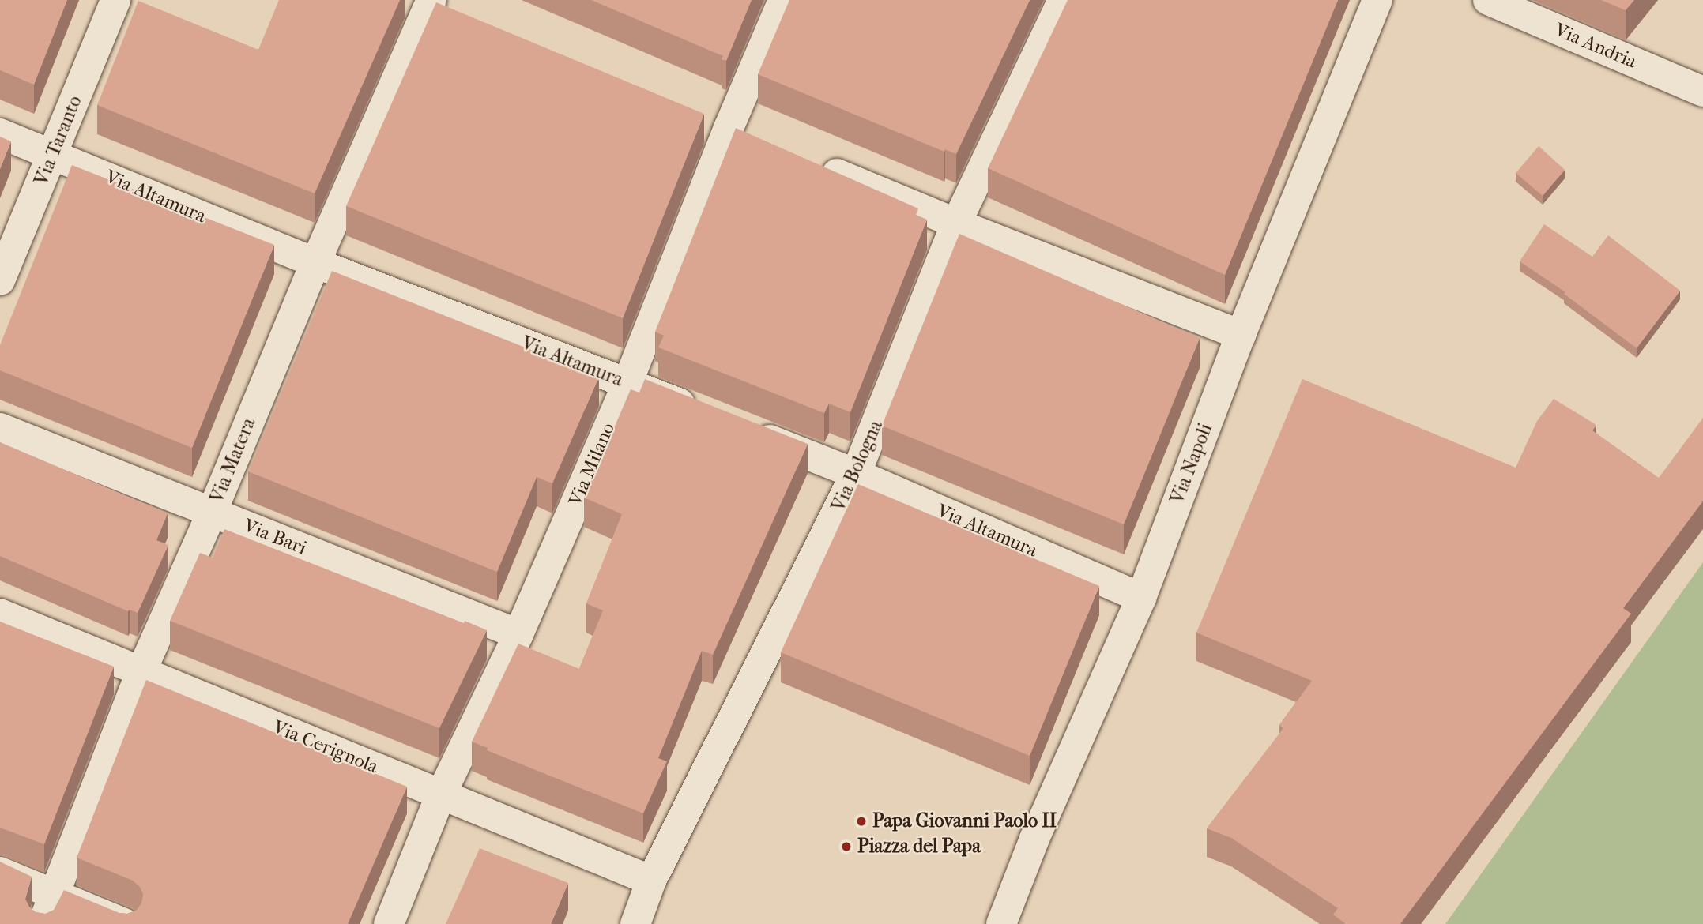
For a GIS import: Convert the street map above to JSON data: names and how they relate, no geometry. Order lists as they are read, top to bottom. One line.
{"streets":{"street":["Via Andria","Via Taranto","Via Altamura","Via Matera","Via Napoli","Via Milano","Via Bologna","Via Bari","Via Cerignola"]},"crossings":[["Via Taranto","Via Altamura"],["Via Altamura","Via Matera"],["Via Altamura","Via Napoli"],["Via Altamura","Via Milano"],["Via Altamura","Via Bologna"],["Via Matera","Via Bari"],["Via Matera","Via Cerignola"],["Via Milano","Via Bari"],["Via Milano","Via Cerignola"],["Via Bologna","Via Cerignola"]],"places":["Papa Giovanni Paolo II","Piazza del Papa"]}
